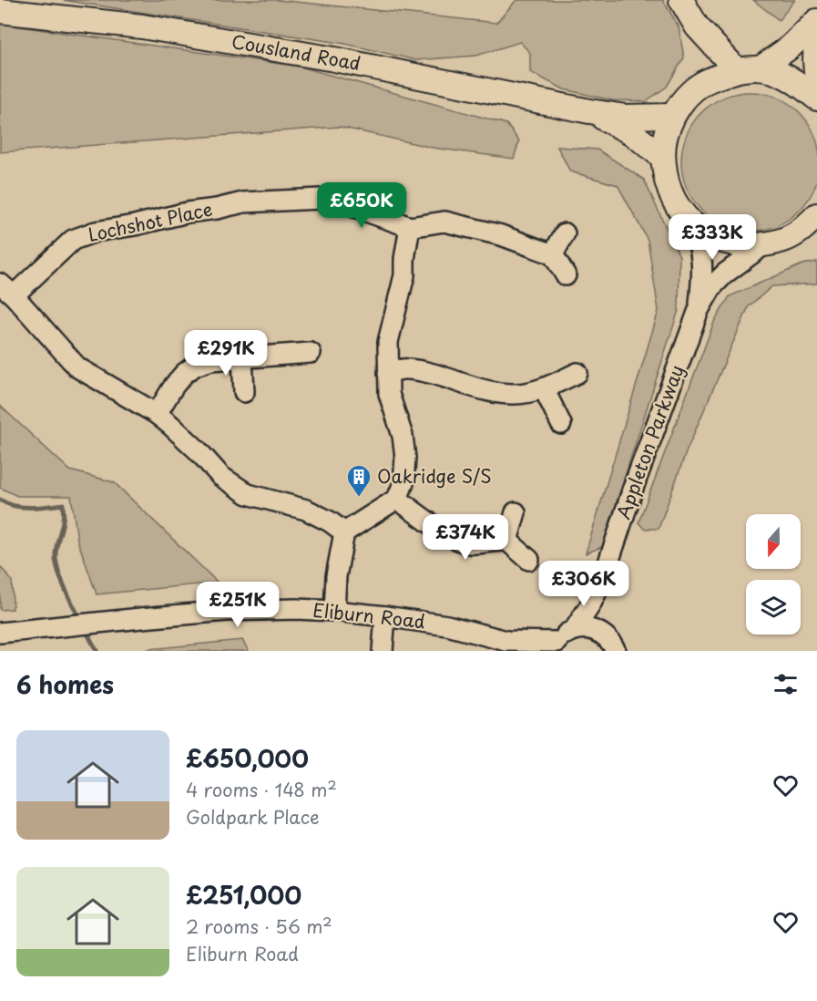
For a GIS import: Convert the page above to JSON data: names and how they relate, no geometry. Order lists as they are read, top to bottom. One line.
{"streets":{"main road":["Cousland Road"],"street":["Lochshot Place","Appleton Parkway","Eliburn Road"]},"crossings":[["Appleton Parkway","Eliburn Road"]],"places":{"building":["Oakridge S/S"]},"north":"bottom","page":{"price":["£650K","£333K","£291K","£374K","£306K","£251K"],"heading":"6 homes","list":[{"name":"£650,000","note":"4 rooms · 148 m² · Goldpark Place"},{"name":"£251,000","note":"2 rooms · 56 m² · Eliburn Road"}]}}
